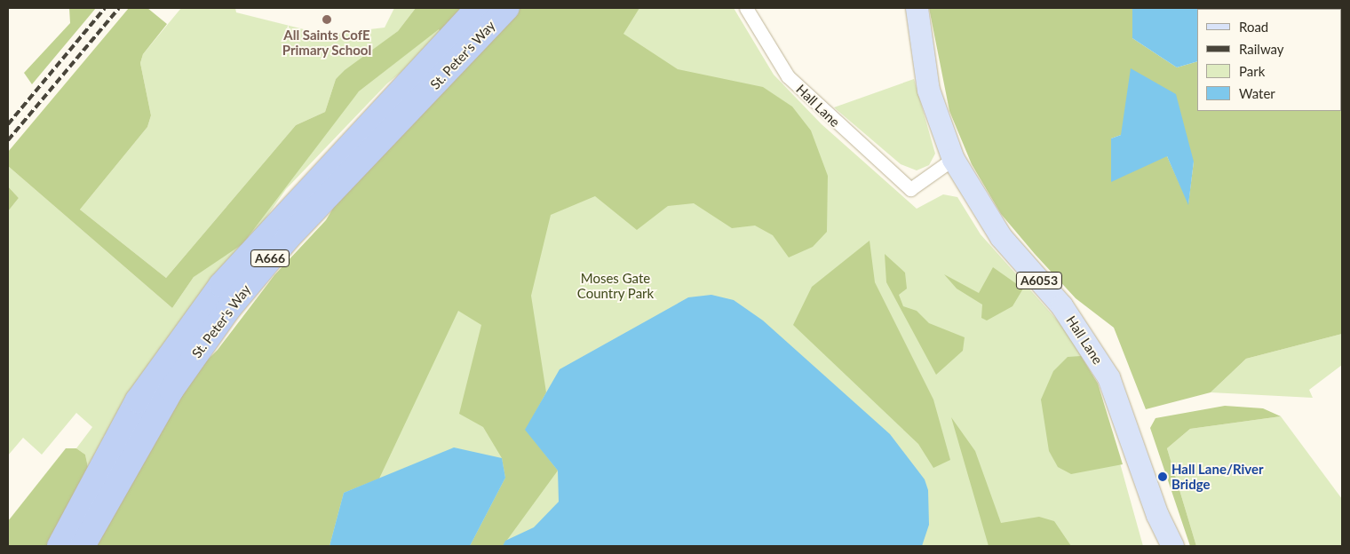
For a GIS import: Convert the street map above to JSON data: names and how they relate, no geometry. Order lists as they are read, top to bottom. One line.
{"streets":{"highway":["St. Peter's Way","A666"],"main road":["Hall Lane","A6053"]},"parks":["Moses Gate Country Park"],"places":["All Saints CofE Primary School","Hall Lane/River Bridge"],"legend":["Road","Railway","Park","Water"]}
